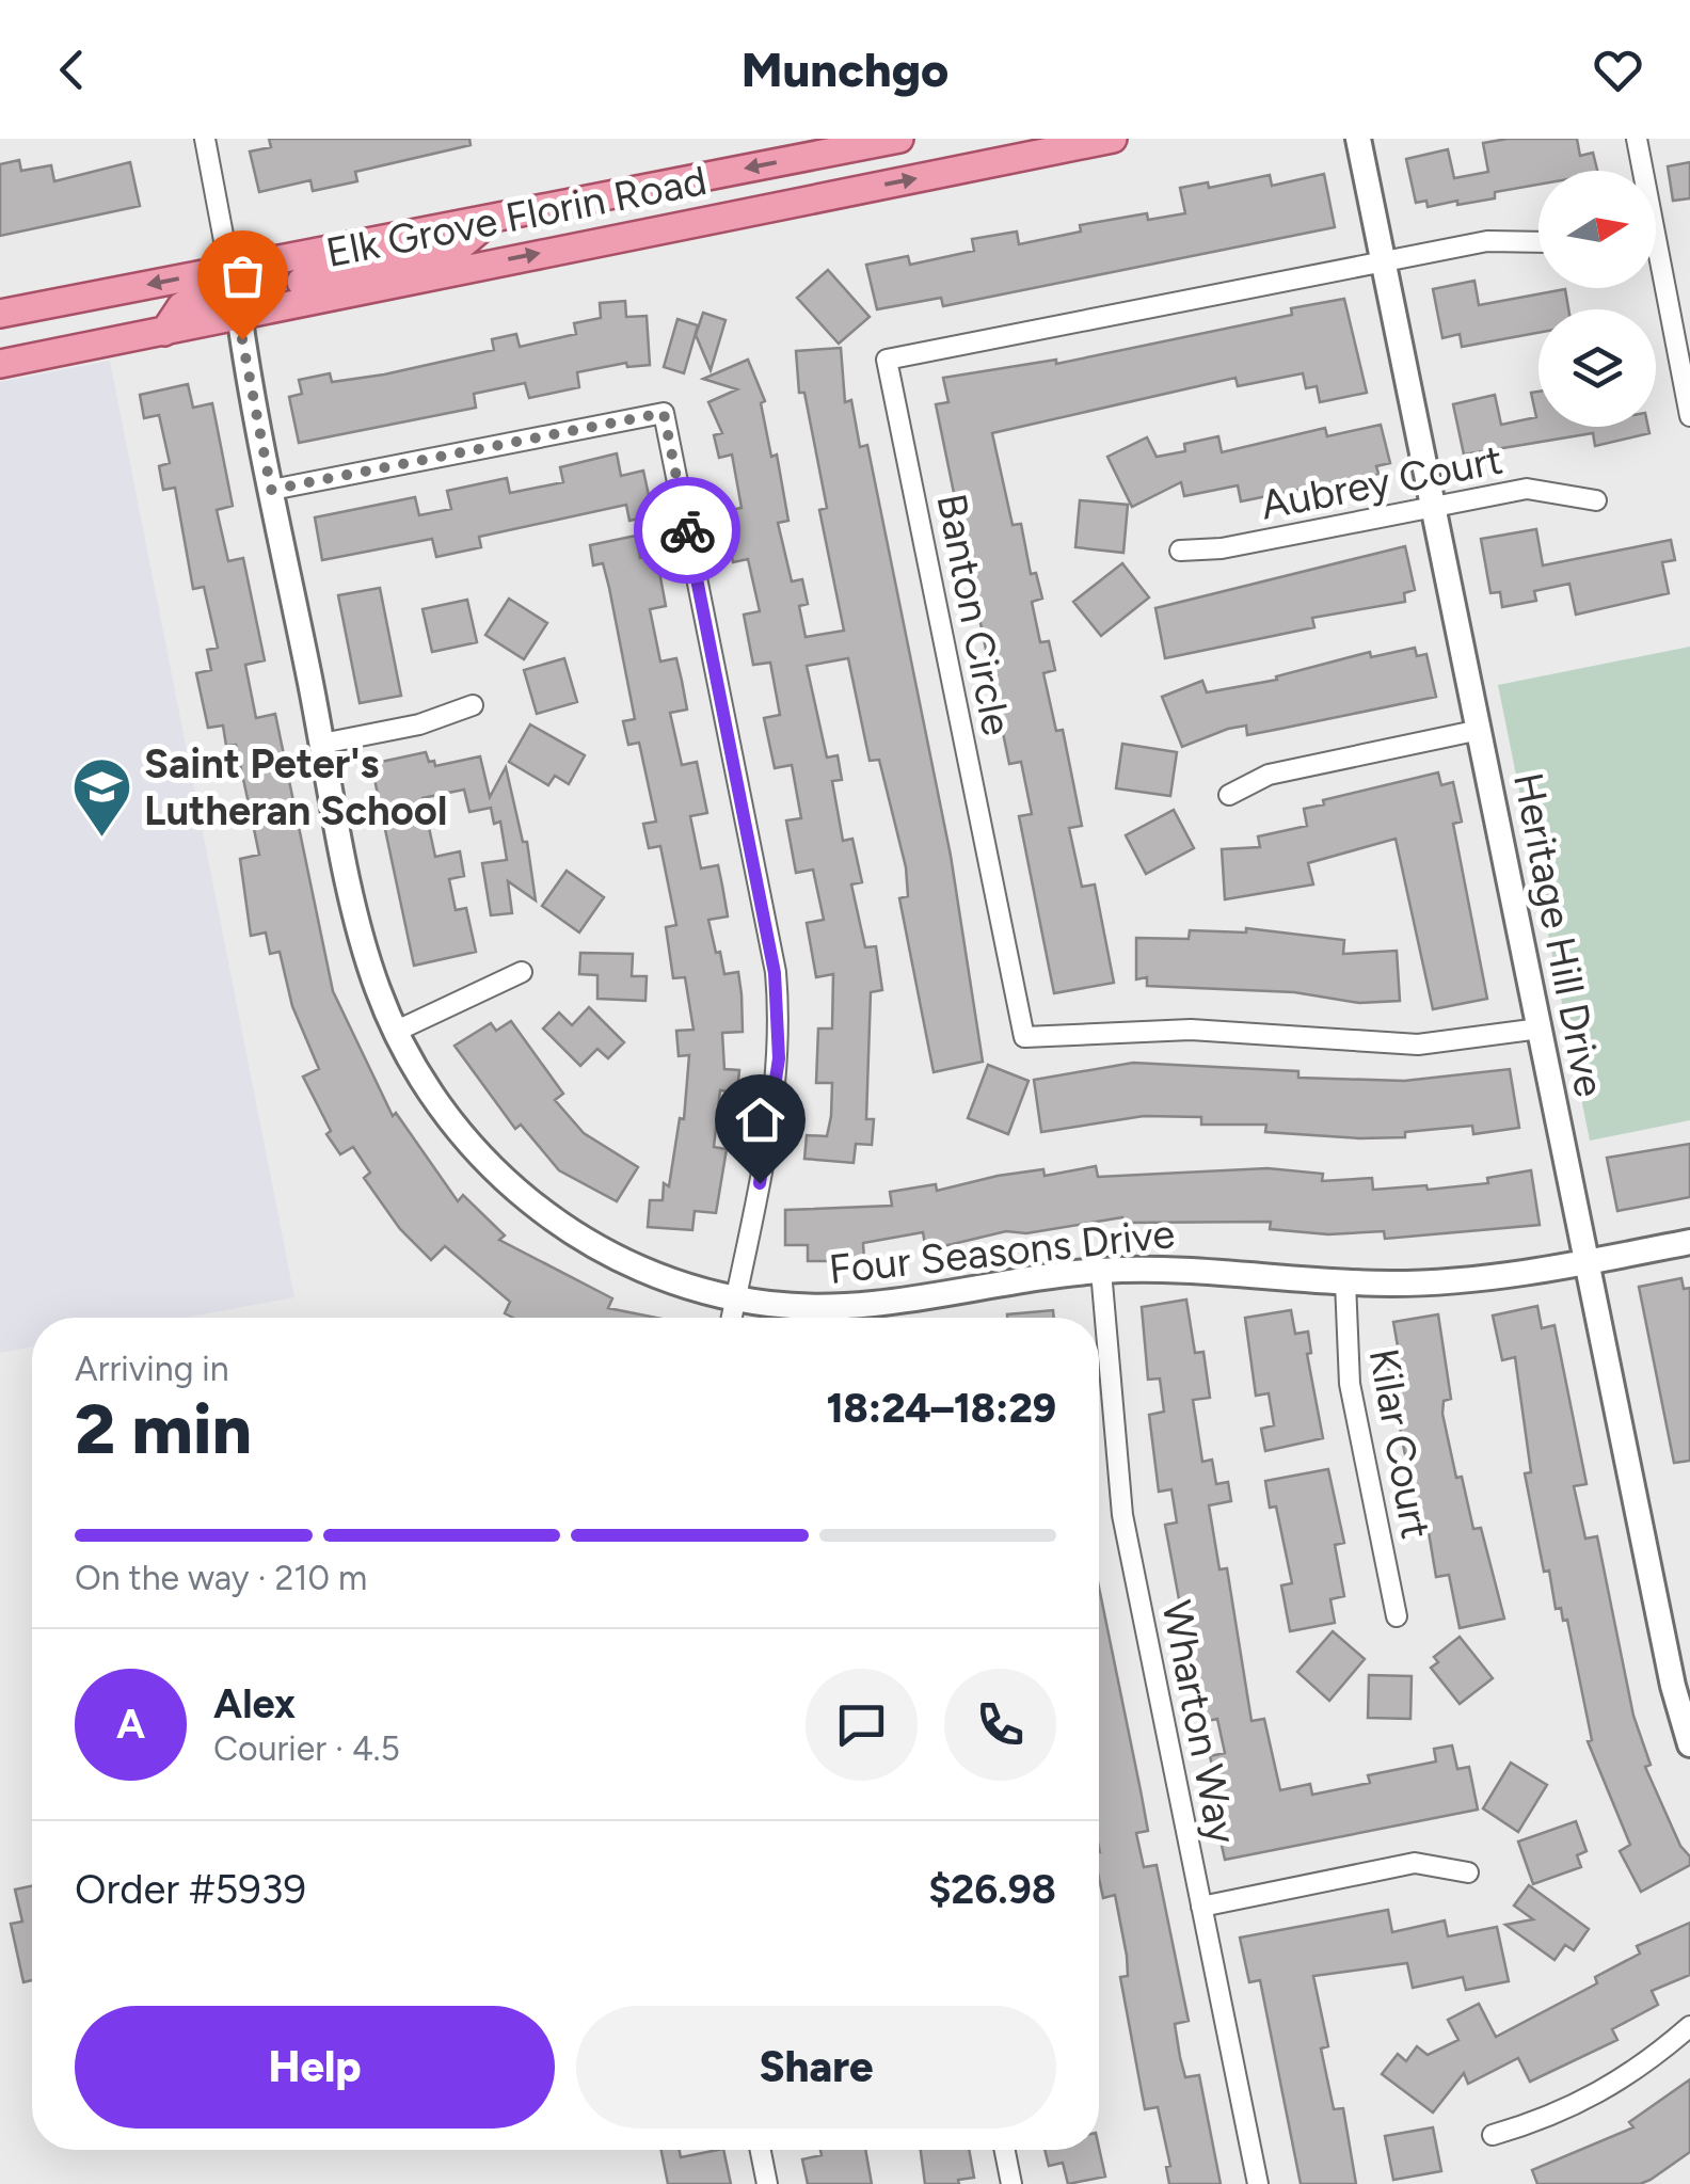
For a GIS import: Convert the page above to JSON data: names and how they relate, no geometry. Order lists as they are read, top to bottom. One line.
{"streets":{"main road":["Elk Grove Florin Road"],"street":["Aubrey Court","Banton Circle","Heritage Hill Drive","Four Seasons Drive","Kilar Court","Wharton Way"]},"crossings":[["Elk Grove Florin Road","Four Seasons Drive"],["Aubrey Court","Heritage Hill Drive"],["Banton Circle","Heritage Hill Drive"],["Heritage Hill Drive","Four Seasons Drive"],["Four Seasons Drive","Kilar Court"],["Four Seasons Drive","Wharton Way"]],"places":{"school or university":["Saint Peter's Lutheran School"]},"north":"right","page":{"header":"Munchgo","heading":["2 min","Arriving in","18:24–18:29"],"panel":["Alex","Courier · 4.5","Order #5939","$26.98"],"bar":"On the way · 210 m","round":"A","buttons":["Help","Share"]}}
